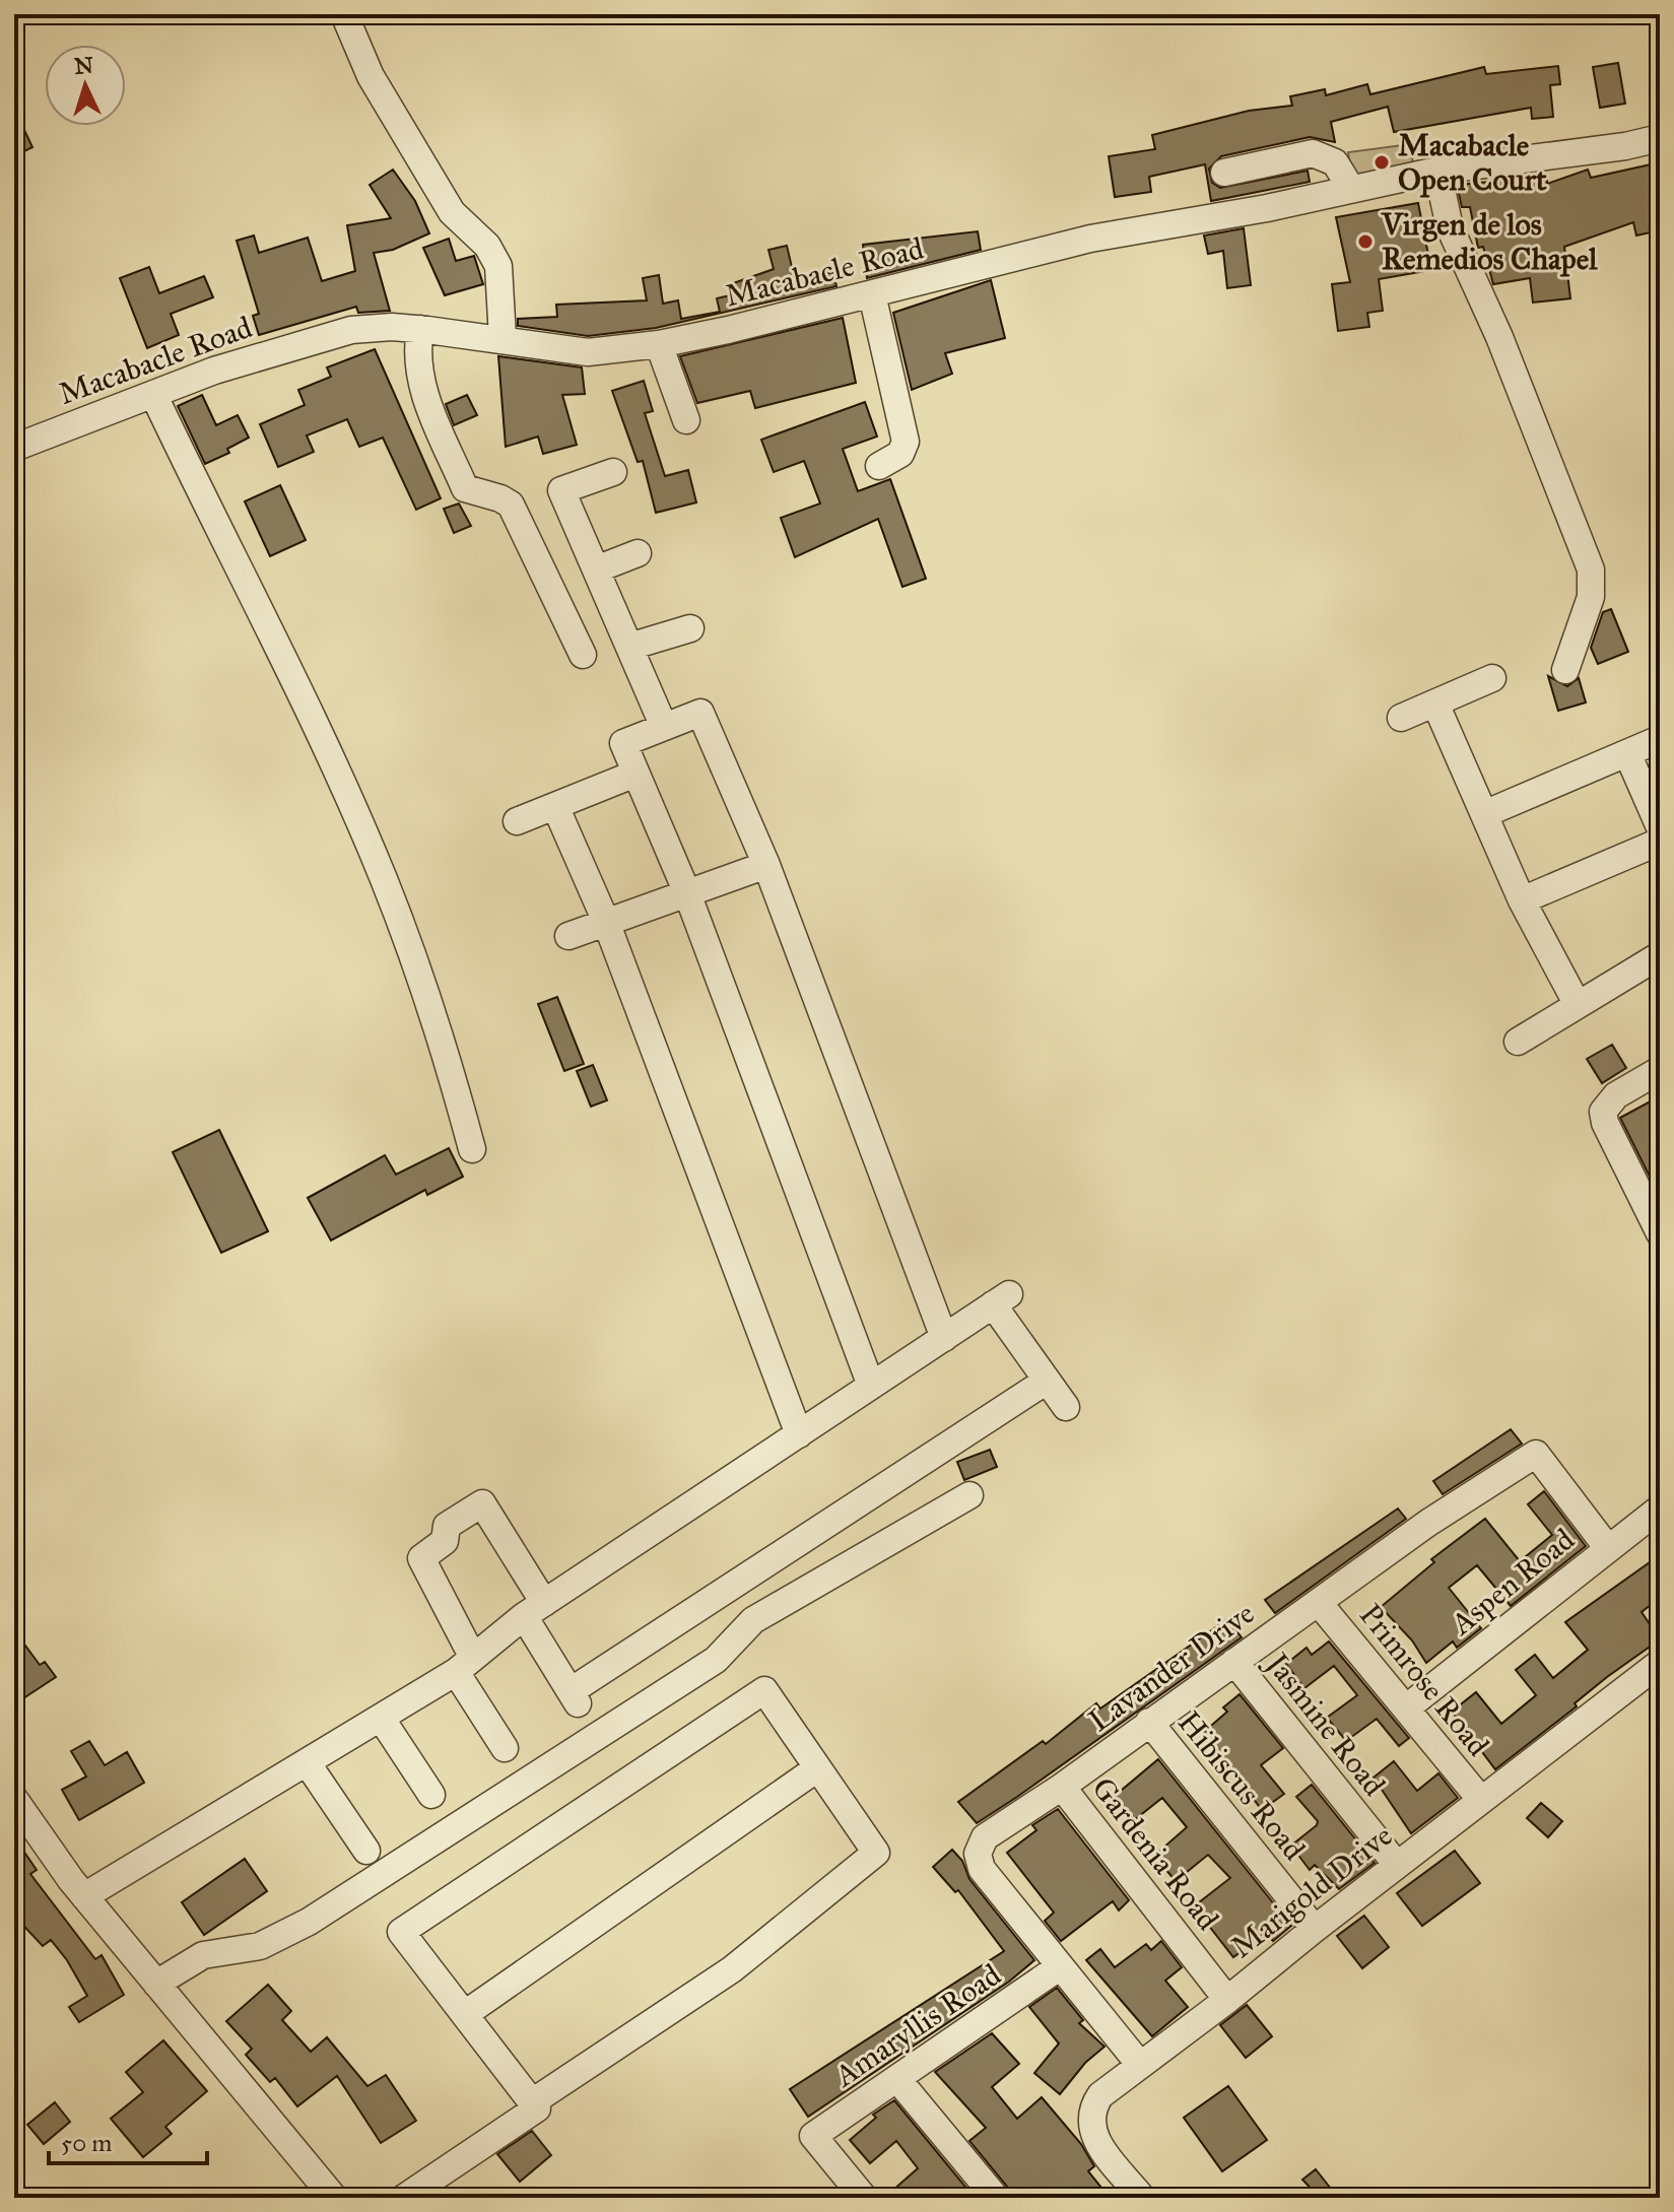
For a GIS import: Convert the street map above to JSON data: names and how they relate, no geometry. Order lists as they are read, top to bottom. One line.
{"streets":{"street":["Macabacle Road","Aspen Road","Lavander Drive","Primrose Road","Jasmine Road","Hibiscus Road","Gardenia Road","Marigold Drive","Amaryllis Road"]},"crossings":[["Aspen Road","Lavander Drive"],["Aspen Road","Primrose Road"],["Lavander Drive","Primrose Road"],["Lavander Drive","Jasmine Road"],["Lavander Drive","Hibiscus Road"],["Lavander Drive","Gardenia Road"],["Lavander Drive","Marigold Drive"],["Lavander Drive","Amaryllis Road"],["Primrose Road","Marigold Drive"],["Jasmine Road","Marigold Drive"],["Hibiscus Road","Marigold Drive"],["Gardenia Road","Marigold Drive"]],"places":["Macabacle Open Court","Virgen de los Remedios Chapel"],"scale_bar":"50 m","north":"top"}
